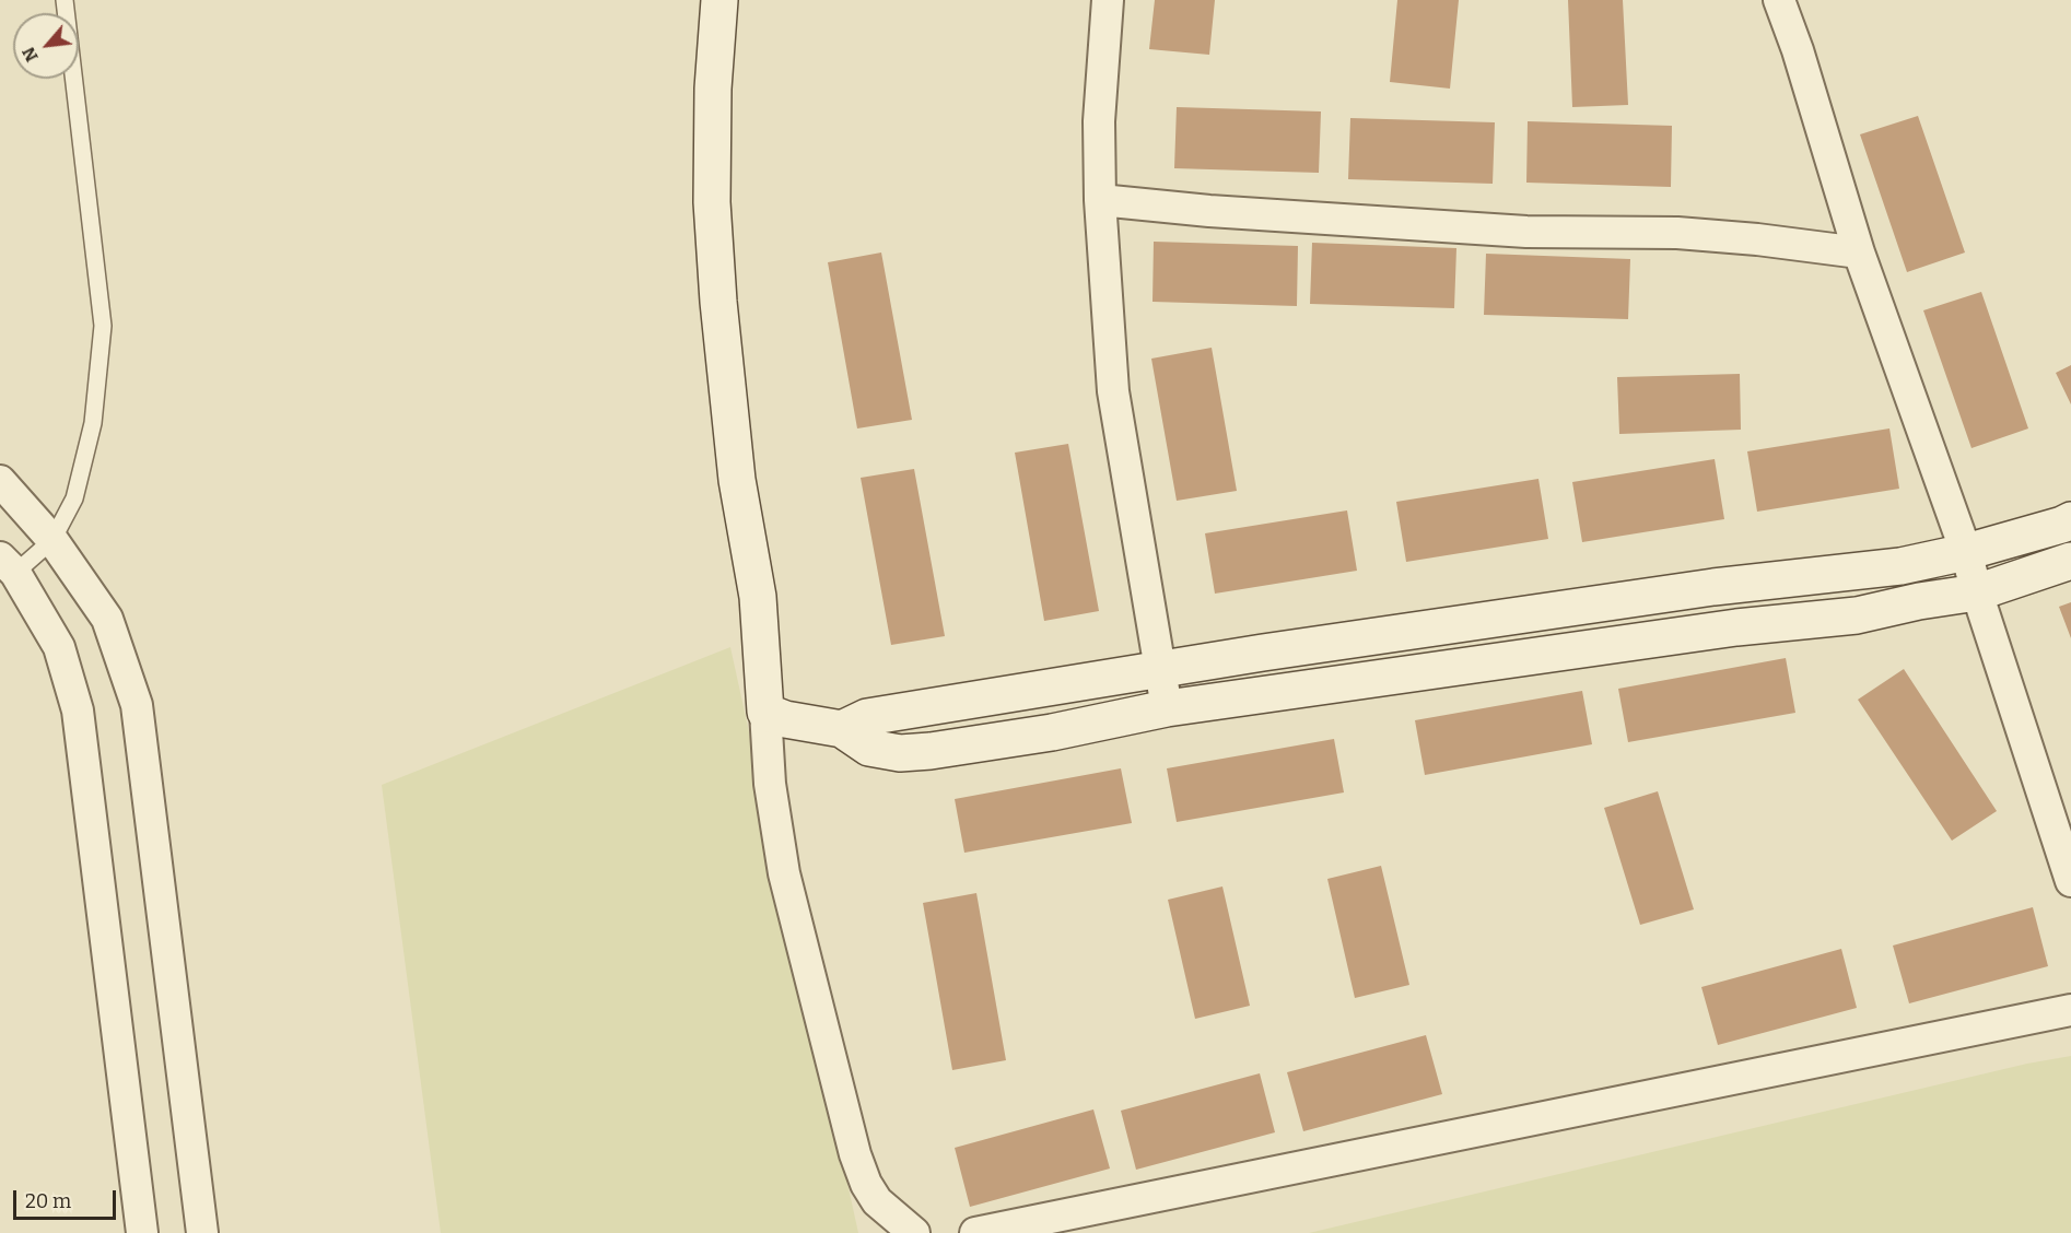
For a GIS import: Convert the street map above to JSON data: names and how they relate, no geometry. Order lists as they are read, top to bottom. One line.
{"scale_bar":"20 m","north":"bottom left"}
